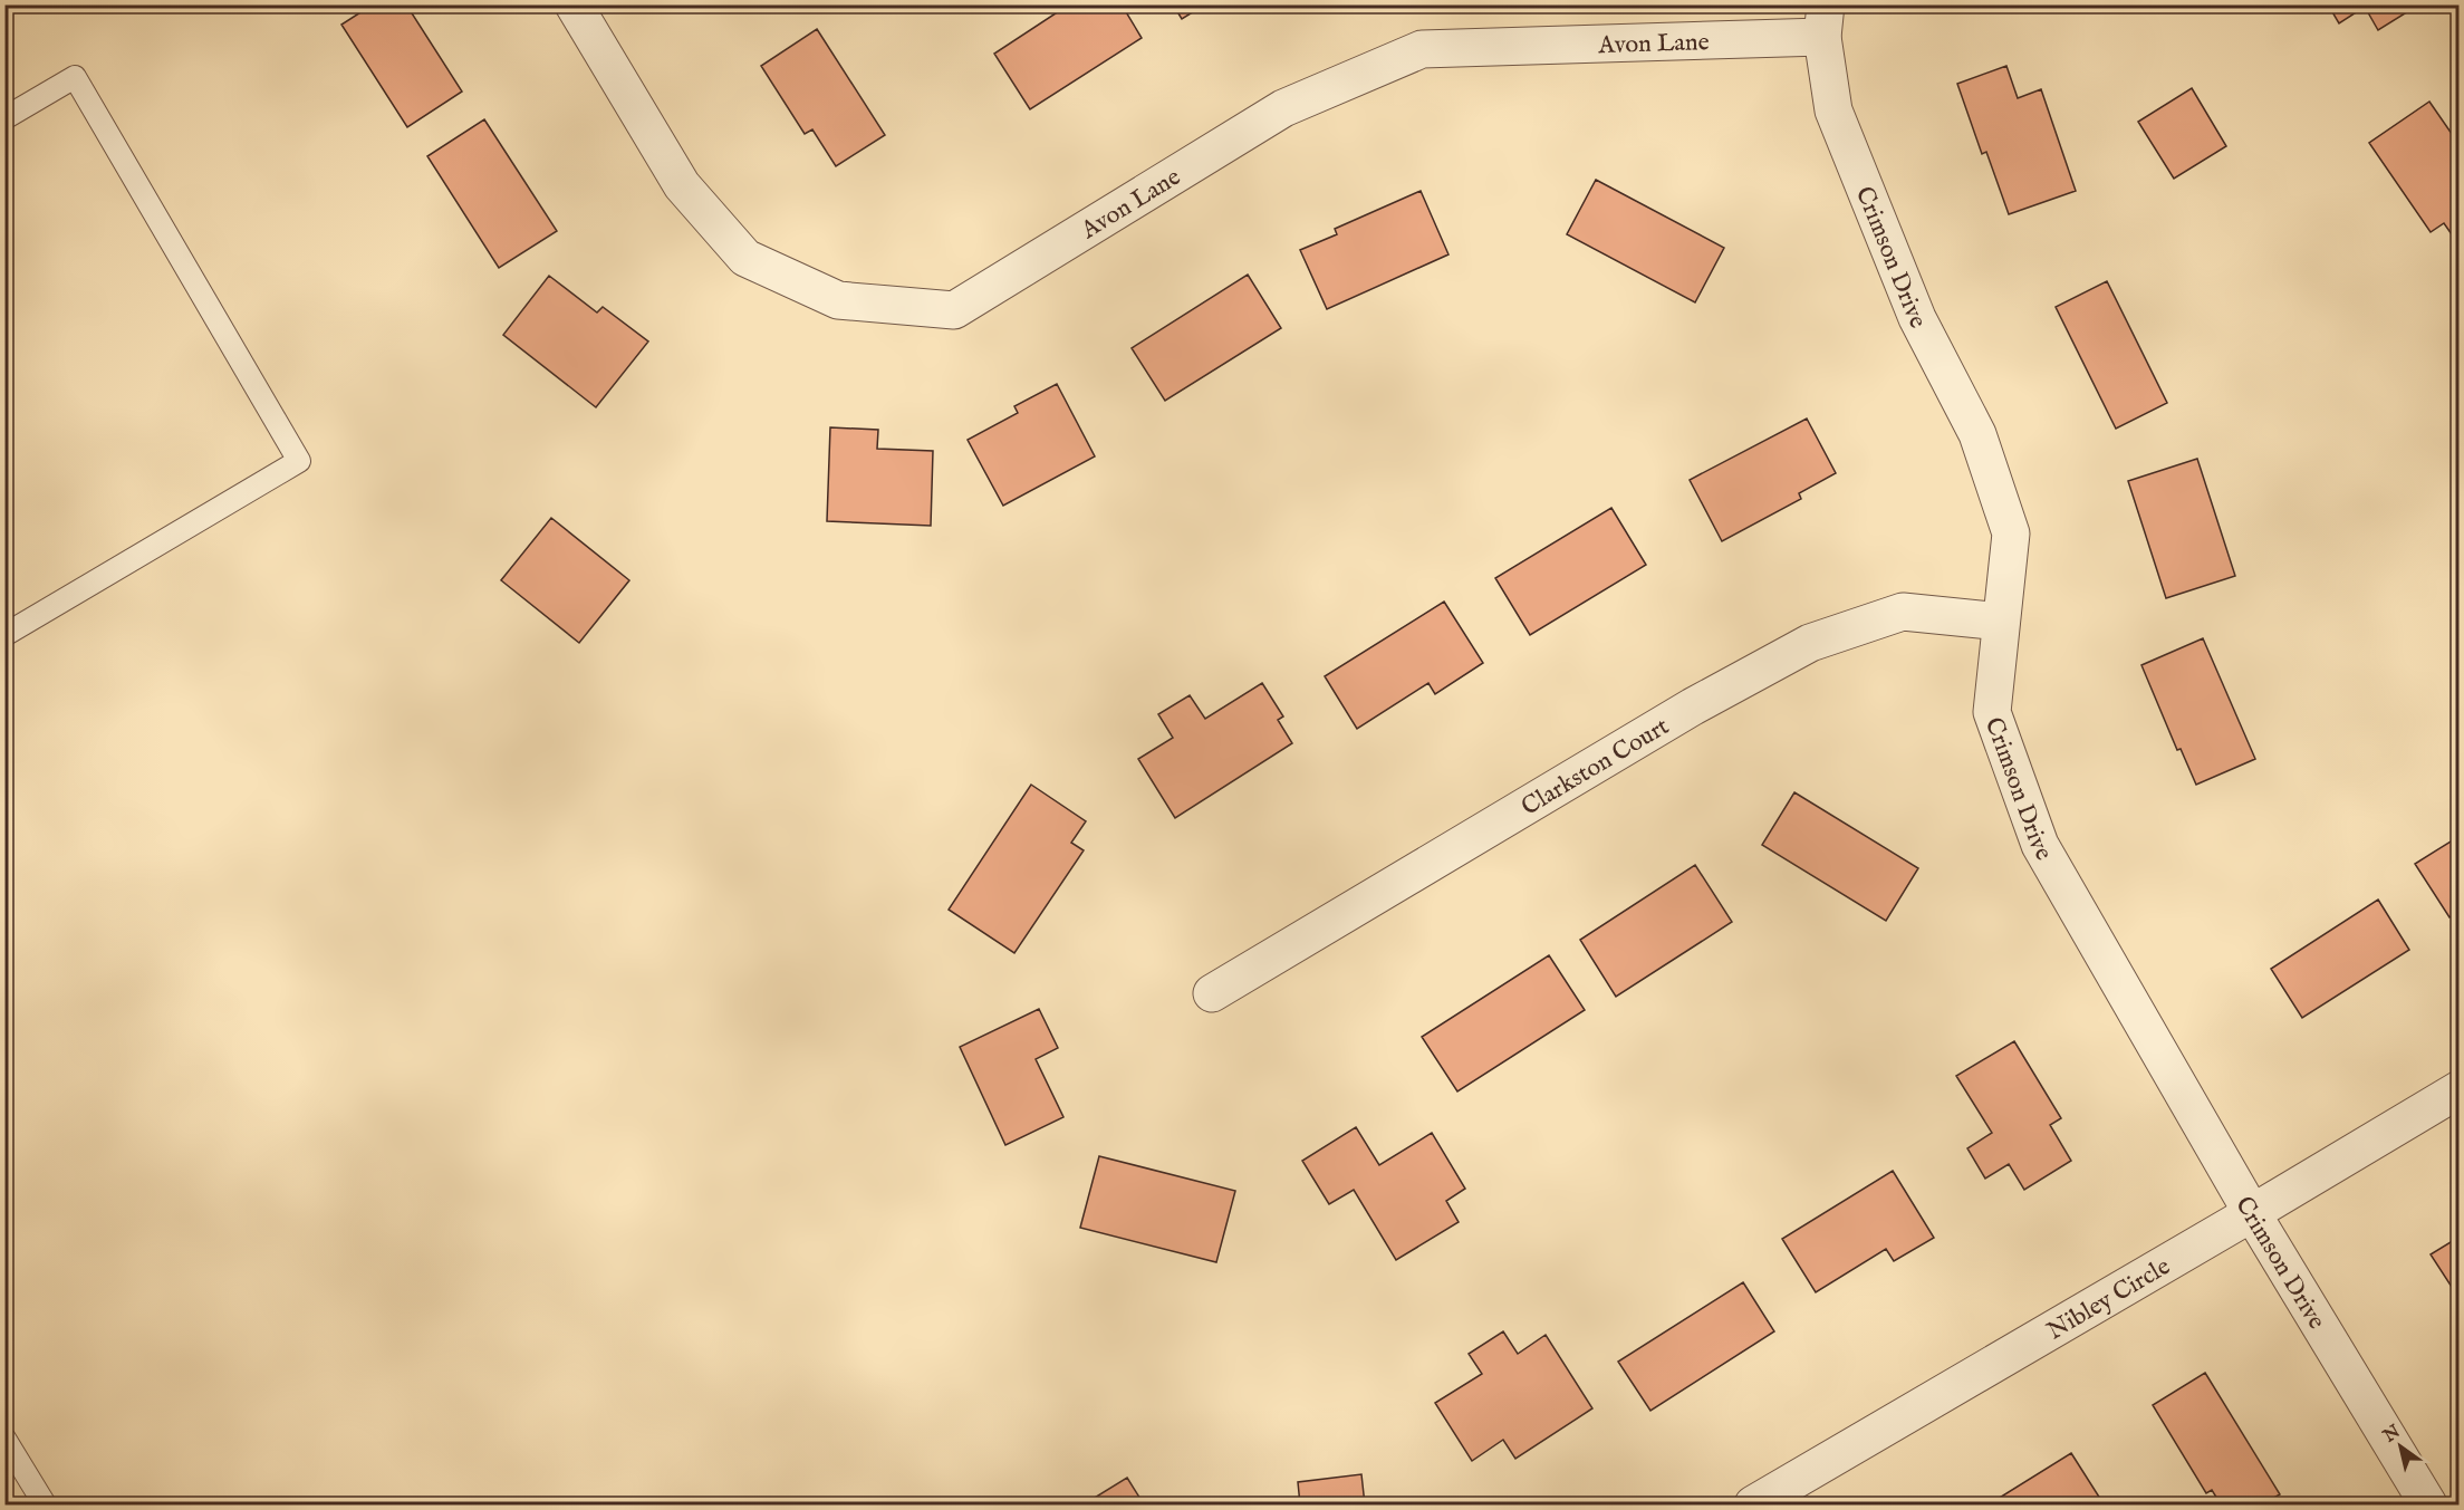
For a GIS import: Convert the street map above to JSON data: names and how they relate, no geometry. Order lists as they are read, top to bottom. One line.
{"streets":{"street":["Avon Lane","Crimson Drive","Clarkston Court","Nibley Circle"]},"crossings":[["Avon Lane","Crimson Drive"],["Crimson Drive","Clarkston Court"],["Crimson Drive","Nibley Circle"]],"north":"top left"}
